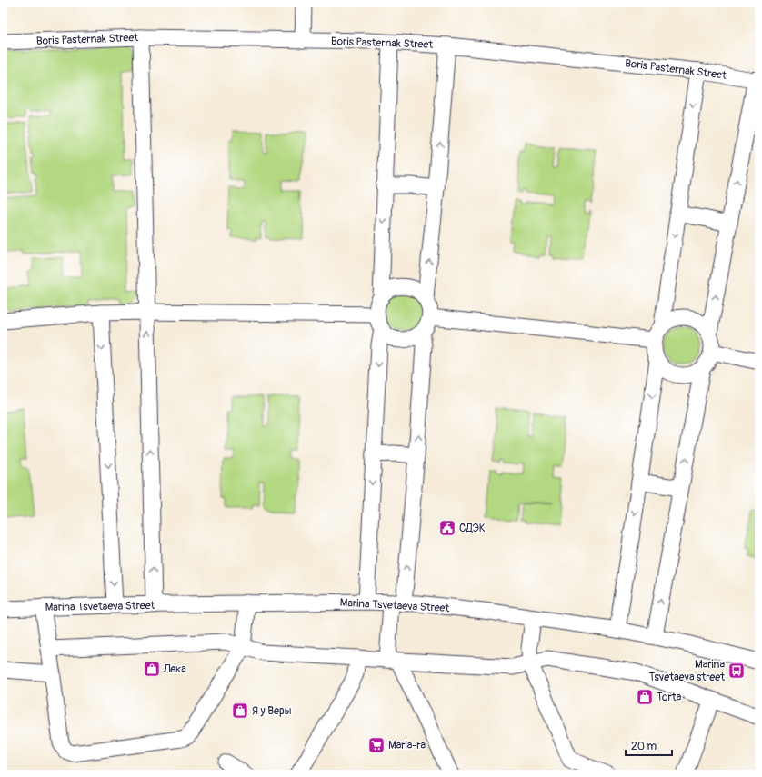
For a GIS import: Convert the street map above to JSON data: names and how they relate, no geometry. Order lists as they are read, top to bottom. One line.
{"streets":{"street":["Boris Pasternak Street","Marina Tsvetaeva Street"]},"places":{"public building":["СДЭК"],"shop":["Лека","Torta","Я у Веры"],"bus stop":["Marina Tsvetaeva street"],"supermarket":["Maria-ra"]},"scale_bar":"20 m"}
